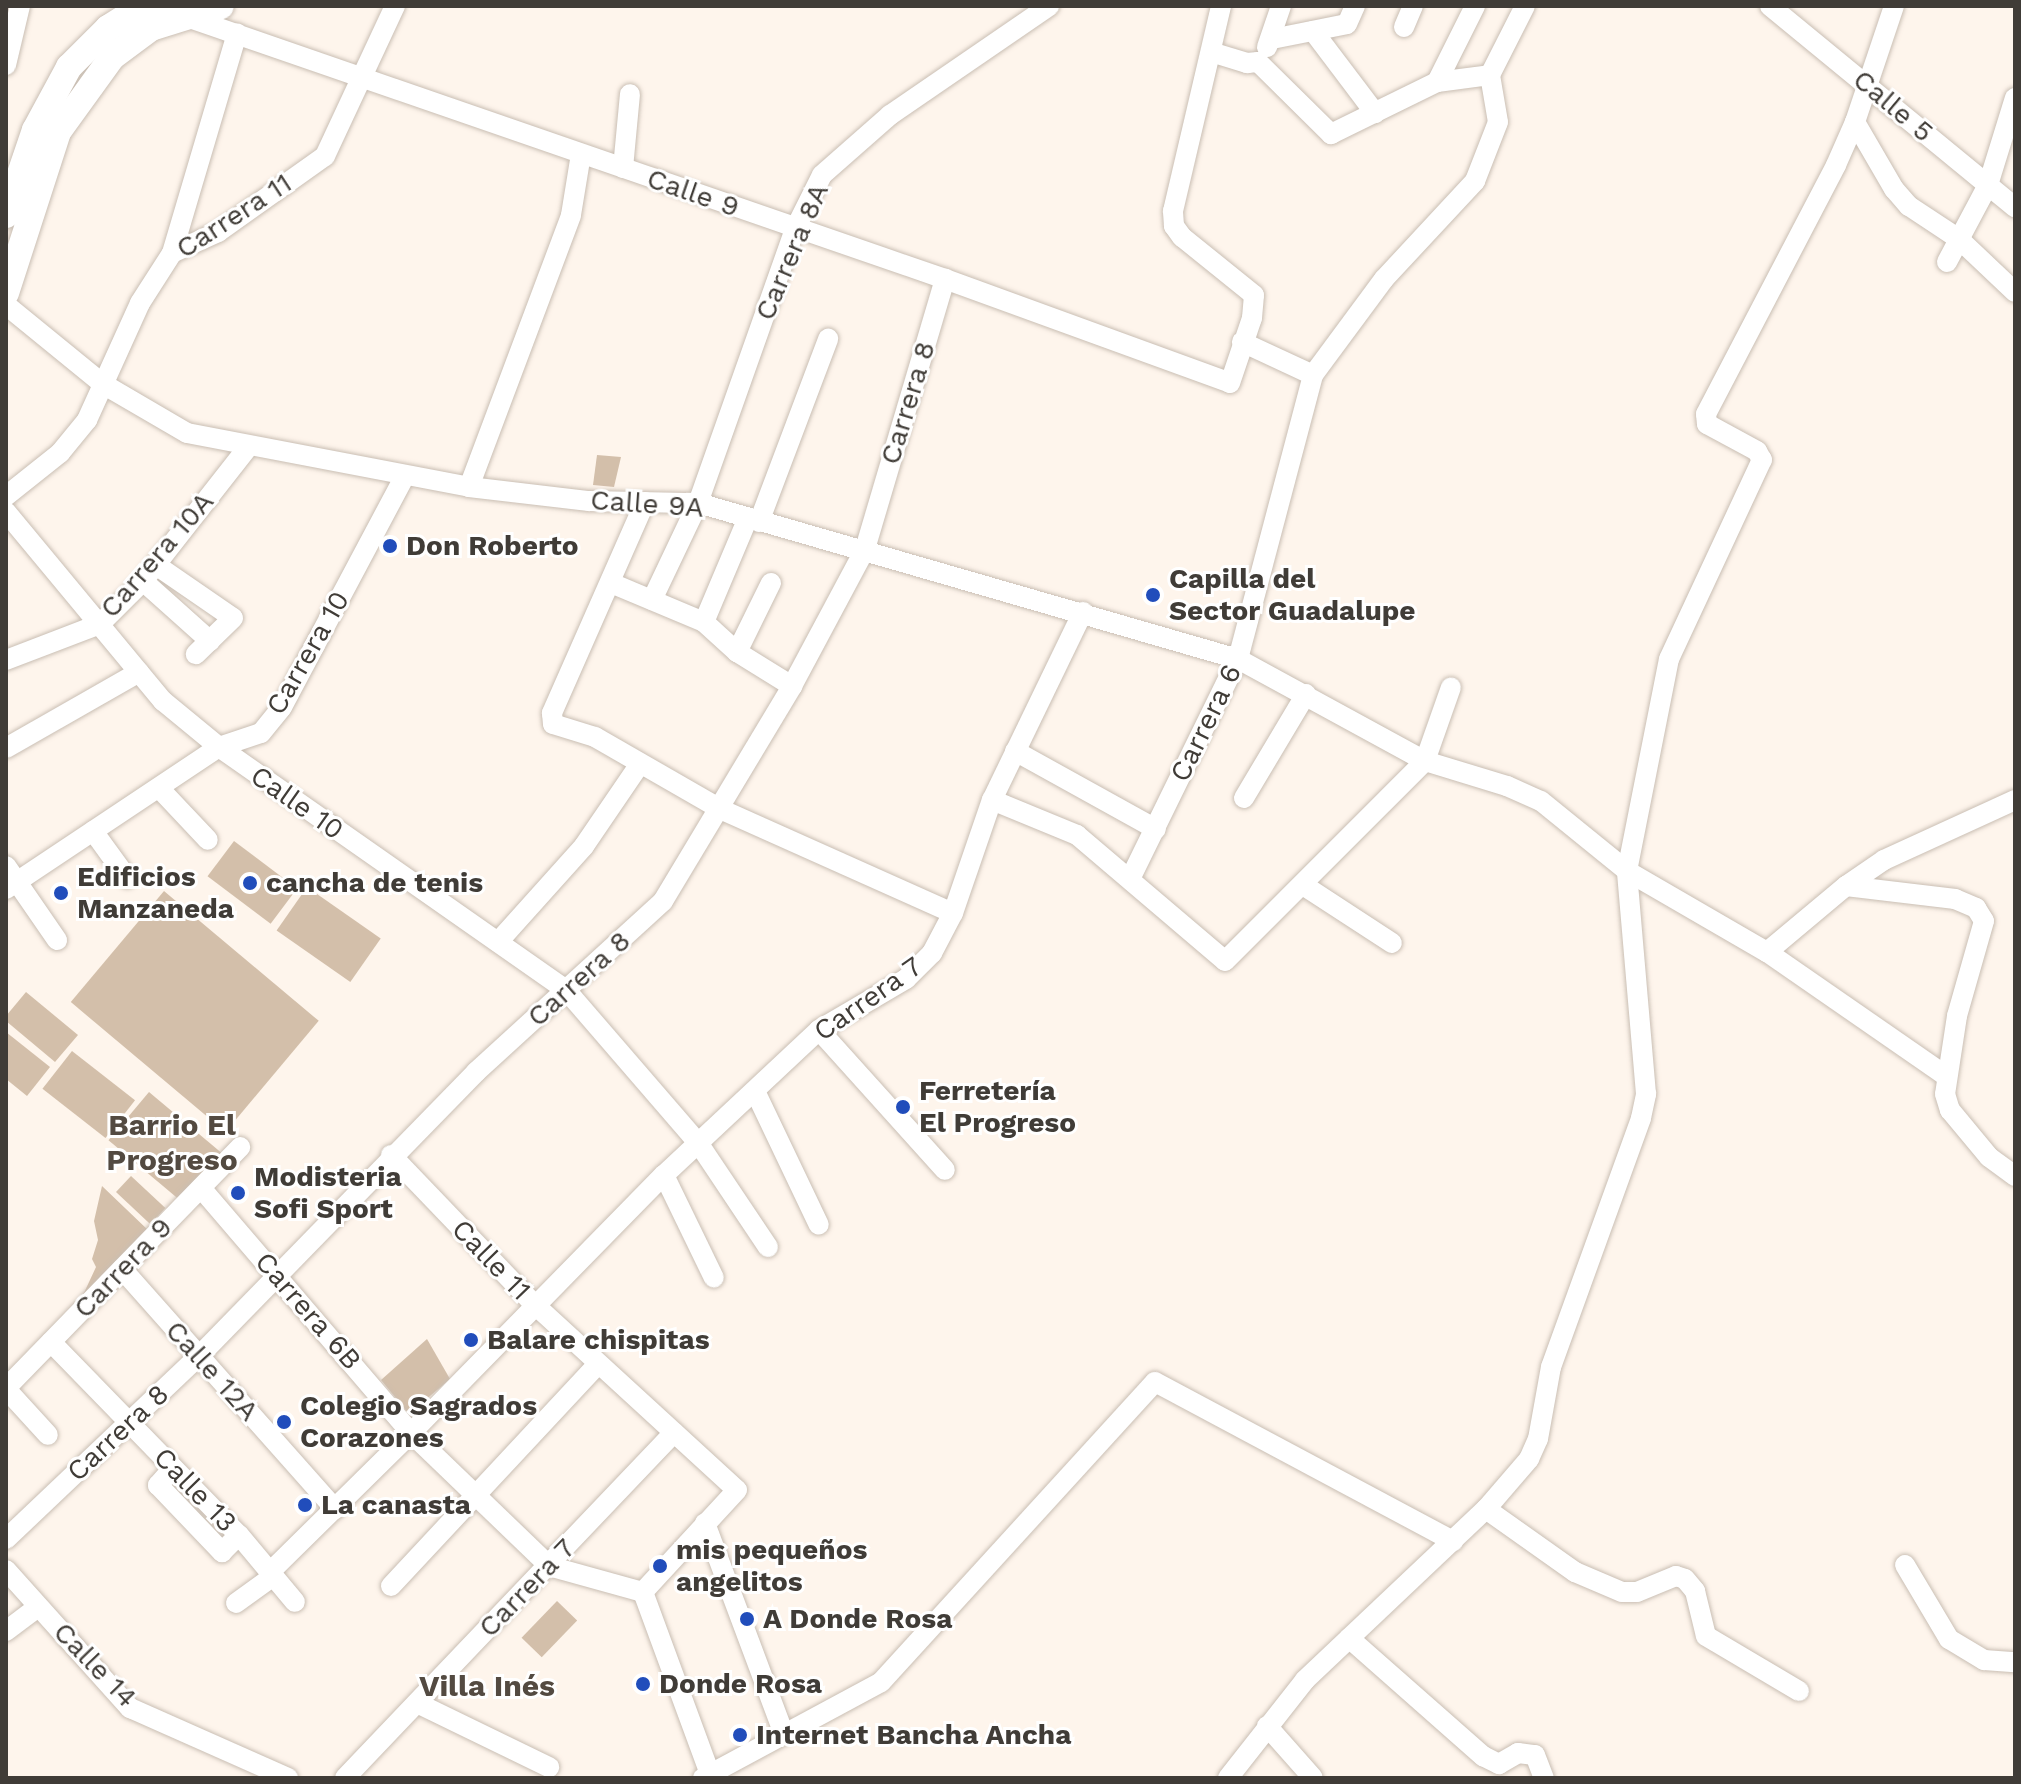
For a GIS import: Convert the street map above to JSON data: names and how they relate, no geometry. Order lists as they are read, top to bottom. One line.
{"streets":{"street":["Calle 5","Calle 9","Carrera 11","Carrera 8A","Carrera 8","Calle 9A","Carrera 10A","Carrera 10","Carrera 6","Calle 10","Carrera 7","Calle 11","Carrera 9","Carrera 6B","Calle 12A","Calle 13","Calle 14"]},"crossings":[["Calle 9","Carrera 11"],["Calle 9","Carrera 8A"],["Calle 9","Carrera 8"],["Carrera 11","Calle 9A"],["Carrera 8A","Calle 9A"],["Carrera 8","Calle 9A"],["Carrera 8","Calle 10"],["Carrera 8","Calle 11"],["Carrera 8","Carrera 6B"],["Carrera 8","Calle 12A"],["Carrera 8","Calle 13"],["Calle 9A","Carrera 10A"],["Calle 9A","Carrera 10"],["Calle 9A","Carrera 6"],["Calle 9A","Carrera 7"],["Carrera 10A","Calle 10"],["Carrera 10","Calle 10"],["Calle 10","Carrera 7"],["Carrera 7","Calle 11"],["Carrera 7","Carrera 6B"],["Carrera 7","Calle 12A"],["Carrera 7","Calle 13"],["Carrera 9","Carrera 6B"],["Carrera 9","Calle 12A"],["Carrera 9","Calle 13"]],"districts":["Barrio El Progreso","Villa Inés"],"places":["Don Roberto","Capilla del Sector Guadalupe","cancha de tenis","Edificios Manzaneda","Ferretería El Progreso","Modisteria Sofi Sport","Balare chispitas","Colegio Sagrados Corazones","La canasta","mis pequeños angelitos","A Donde Rosa","Donde Rosa","Internet Bancha Ancha"]}
